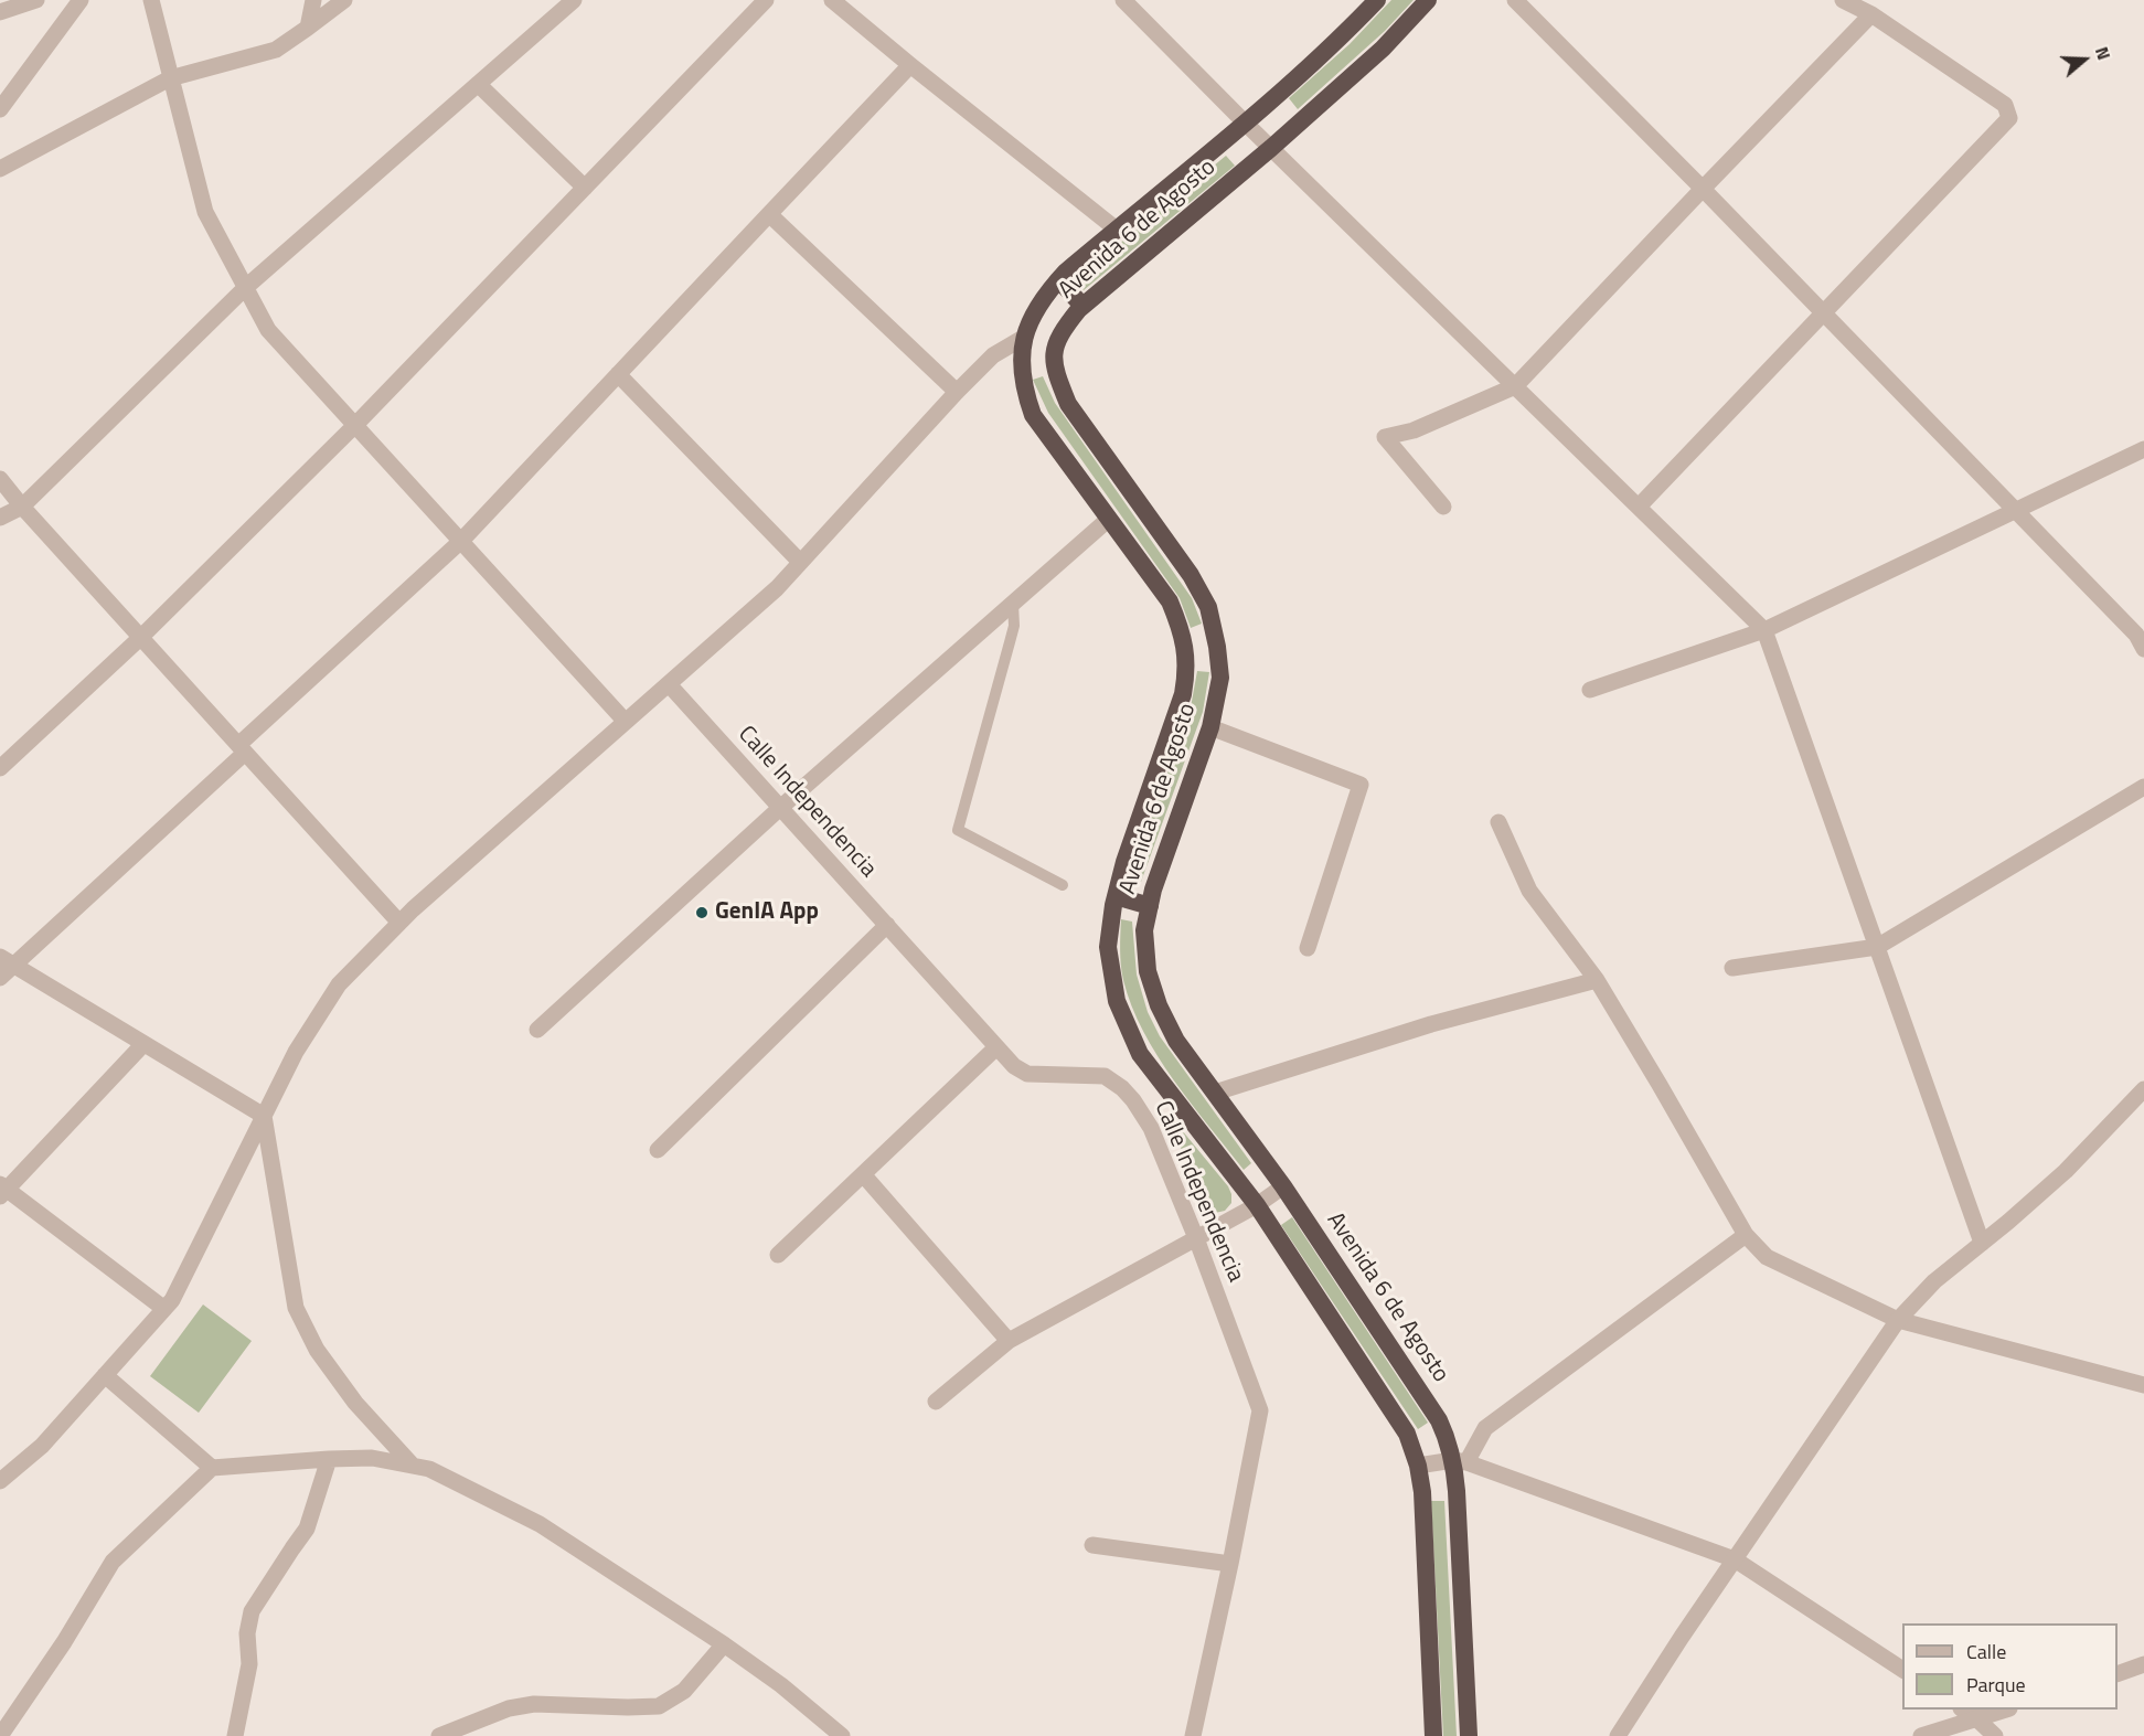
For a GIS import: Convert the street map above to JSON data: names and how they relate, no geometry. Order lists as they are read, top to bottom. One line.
{"streets":{"highway":["Avenida 6 de Agosto"],"street":["Calle Independencia"]},"places":["GenIA App"],"legend":["Calle","Parque"],"north":"right"}
